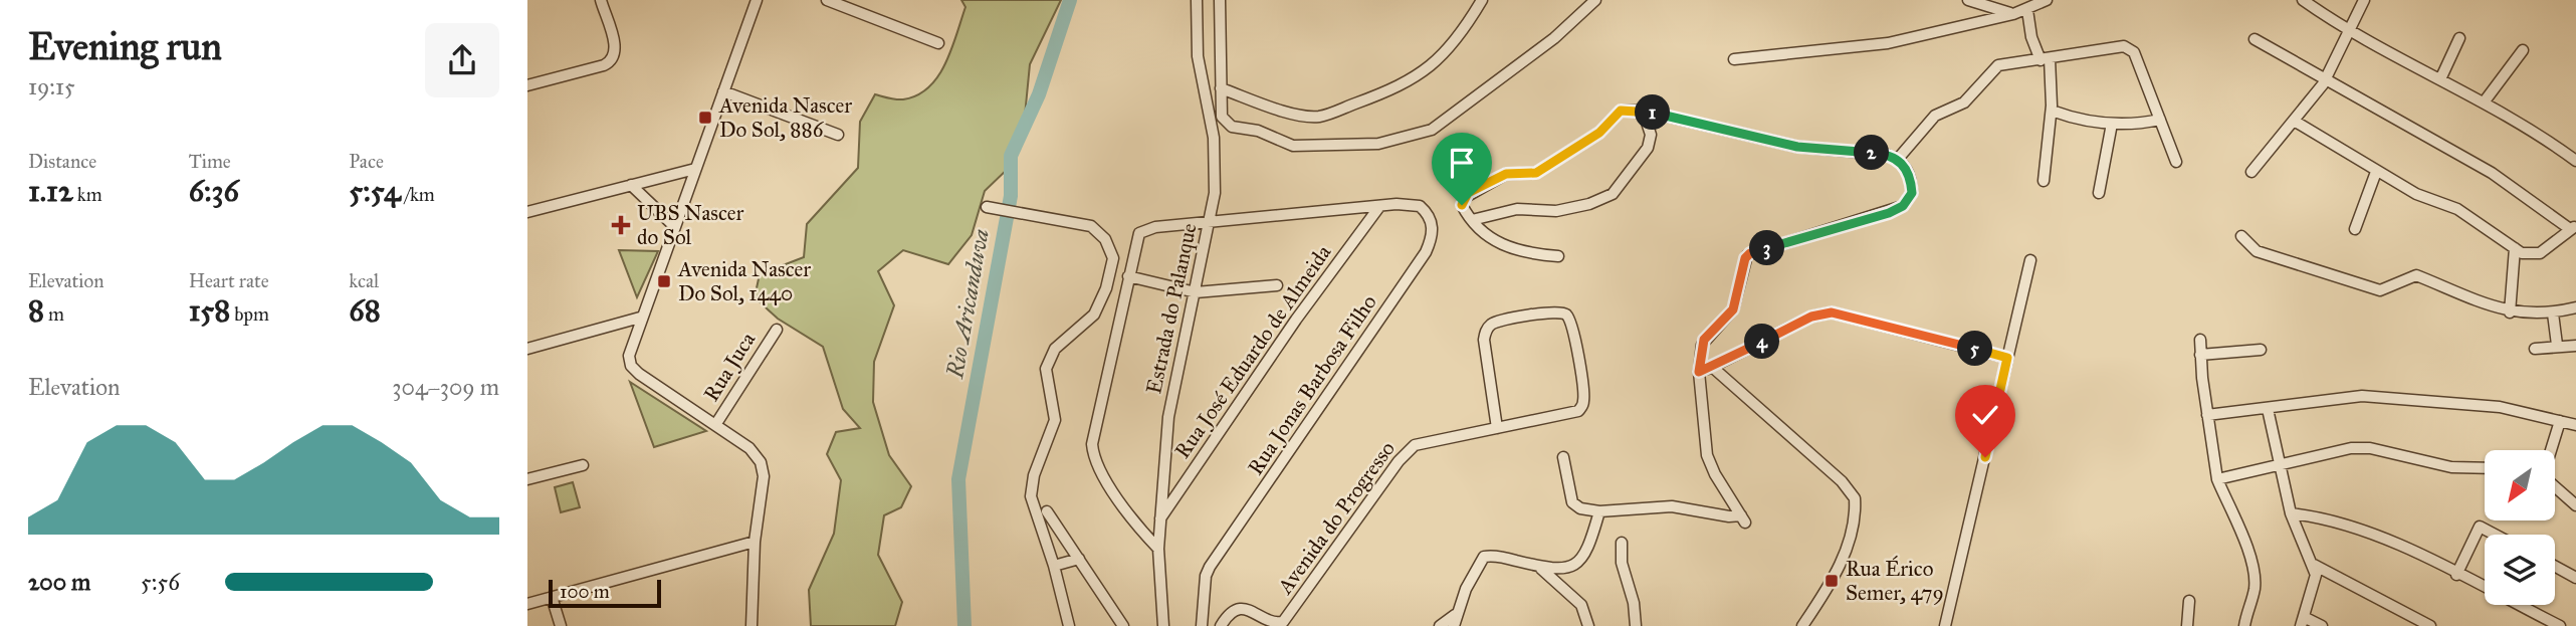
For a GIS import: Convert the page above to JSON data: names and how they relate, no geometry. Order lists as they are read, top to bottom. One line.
{"streets":{"street":["Estrada do Palanque","Rua José Eduardo de Almeida","Rua Juca","Rua Jonas Barbosa Filho","Avenida do Progresso"]},"crossings":[["Estrada do Palanque","Rua José Eduardo de Almeida"],["Rua José Eduardo de Almeida","Rua Jonas Barbosa Filho"]],"water":["Rio Aricanduva"],"places":{"transit":["Avenida Nascer Do Sol, 886","Avenida Nascer Do Sol, 1440","Rua Érico Semer, 479"],"health":["UBS Nascer do Sol"]},"scale_bar":"100 m","north":"bottom left","page":{"heading":["Evening run","19:15"],"pins":["1","2","3","4","5"],"stats":[["Distance","1.12 km"],["Time","6:36"],["Pace","5:54 /km"],["Elevation","8 m"],["Heart rate","158 bpm"],["kcal","68"]],"chart":["Elevation","304–309 m"],"list":[{"name":"200 m","note":"5:56"}],"scale":"100 m"}}
